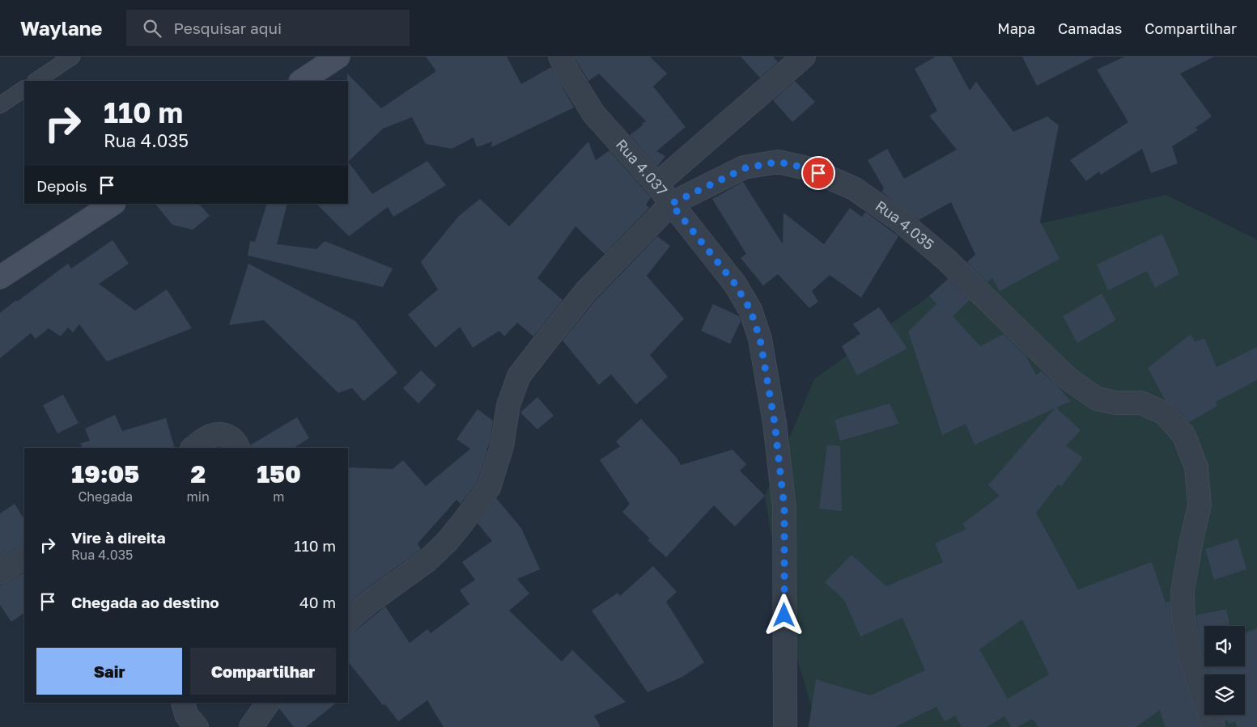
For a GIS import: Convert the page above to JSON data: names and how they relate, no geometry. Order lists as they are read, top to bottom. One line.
{"streets":{"street":["Rua 4.037","Rua 4.035"]},"crossings":[["Rua 4.037","Rua 4.035"]],"page":{"header":"Waylane","search":"Pesquisar aqui","nav":["Mapa","Camadas","Compartilhar"],"turn":["110 m","Rua 4.035"],"then":"Depois","eta":["19:05","Chegada","2","min","150","m"],"list":[{"name":"Vire à direita","note":"Rua 4.035","value":"110 m"},{"name":"Chegada ao destino","value":"40 m"}],"buttons":["Sair","Compartilhar"]}}
